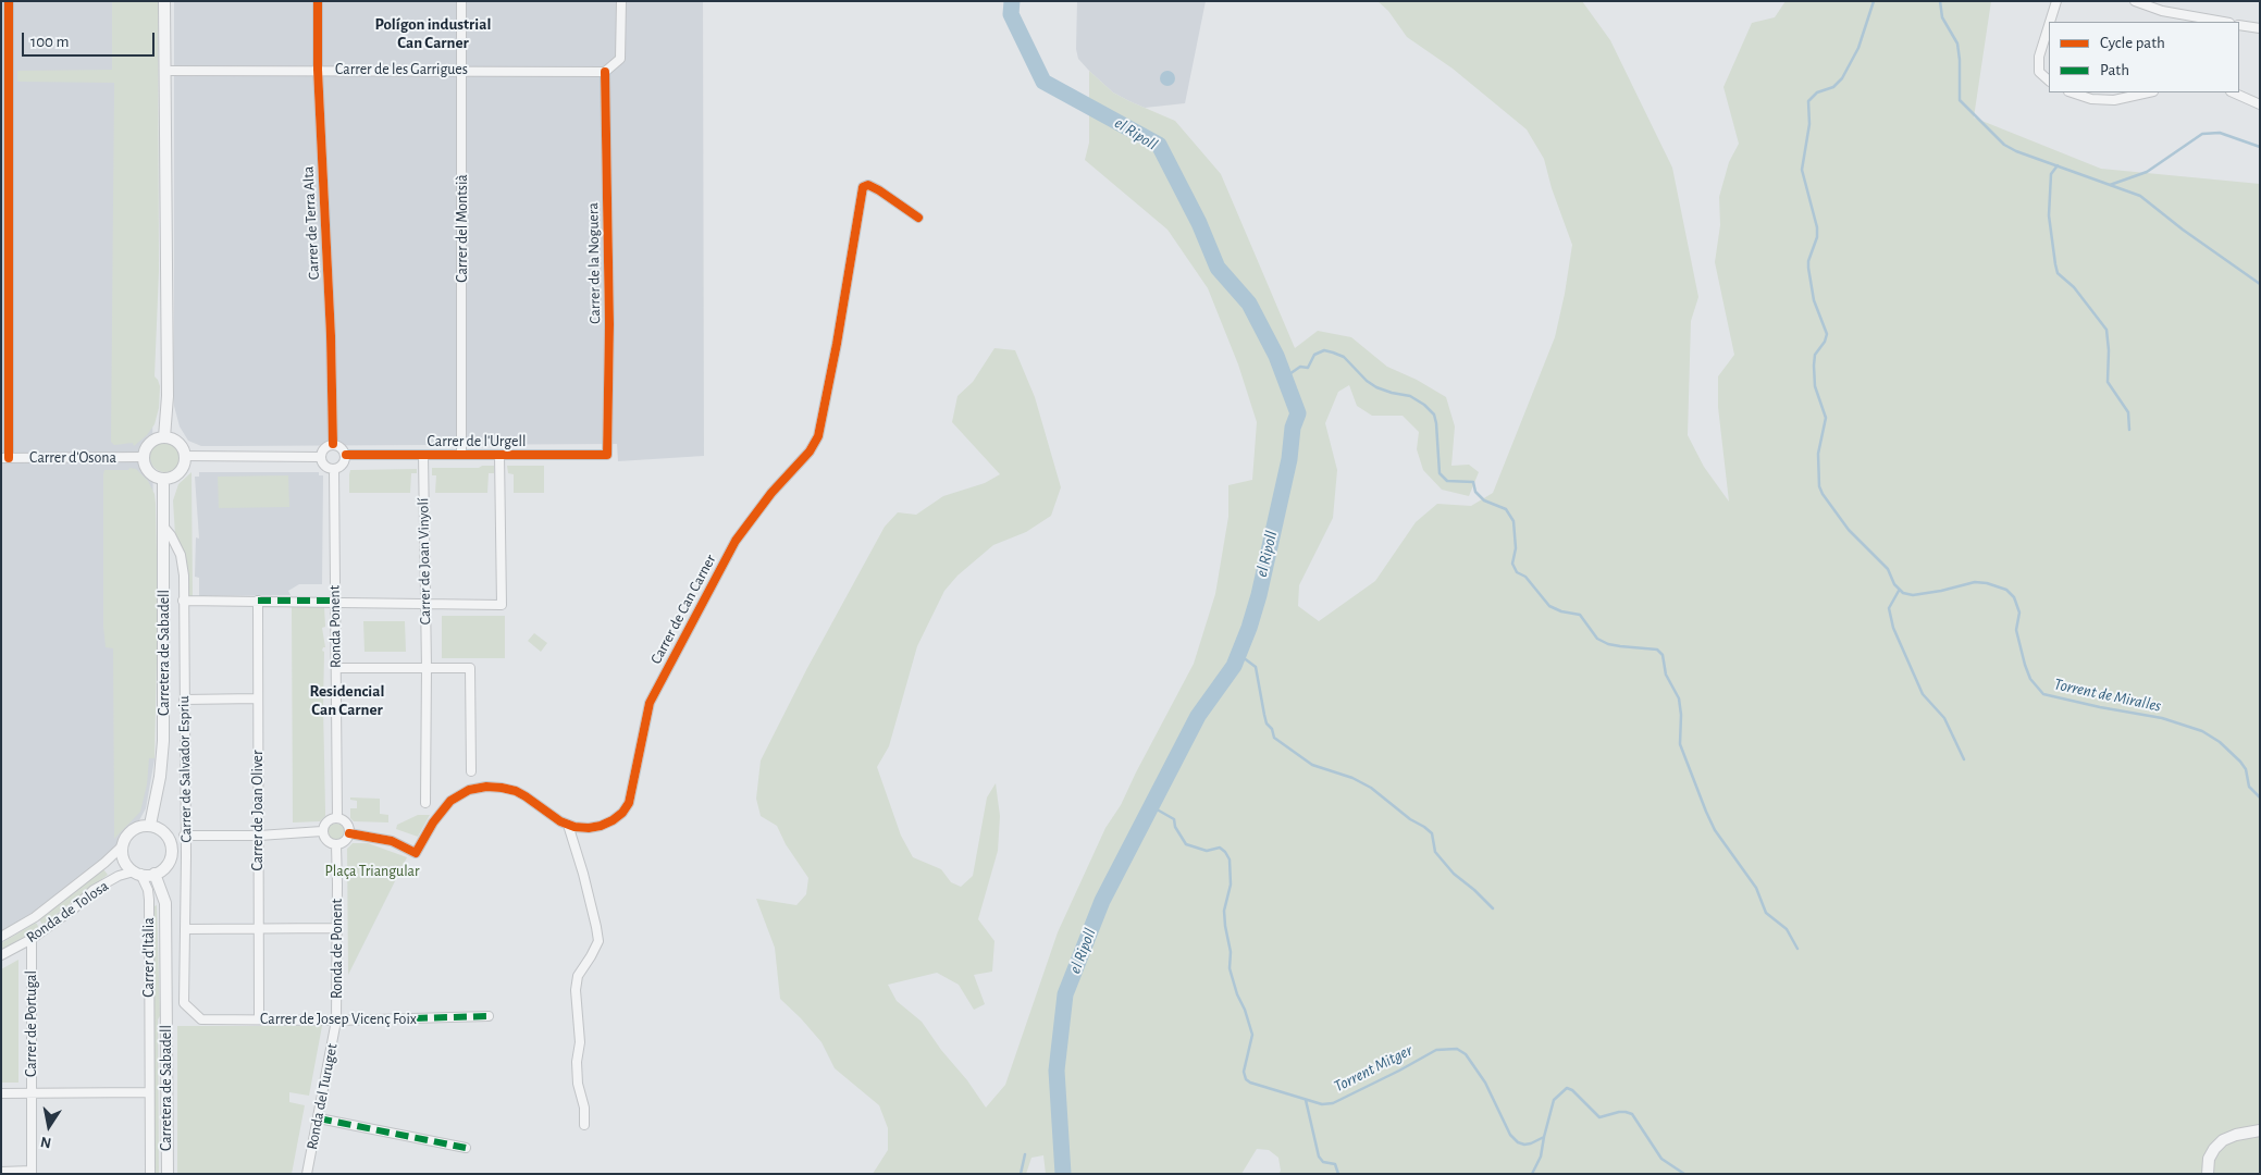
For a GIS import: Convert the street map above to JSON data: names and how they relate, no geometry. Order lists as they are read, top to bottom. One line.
{"streets":{"street":["Carrer de les Garrigues","Carrer de Terra Alta","Carrer del Montsià","Carrer de la Noguera","Carrer de l'Urgell","Carrer d'Osona","Carrer de Joan Vinyolí","Carrer de Can Carner","Ronda Ponent","Carretera de Sabadell","Carrer de Salvador Espriu","Carrer de Joan Oliver","Ronda de Tolosa","Ronda de Ponent","Carrer d'Itàlia","Carrer de Josep Vicenç Foix","Carrer de Portugal","Ronda del Turuget"]},"crossings":[["Carrer de les Garrigues","Carrer de Terra Alta"],["Carrer de les Garrigues","Carrer del Montsià"],["Carrer de les Garrigues","Carrer de la Noguera"],["Carrer de Terra Alta","Carrer de l'Urgell"],["Carrer de Terra Alta","Ronda Ponent"],["Carrer del Montsià","Carrer de l'Urgell"],["Carrer de la Noguera","Carrer de l'Urgell"],["Carrer de l'Urgell","Carrer de Joan Vinyolí"],["Carrer de l'Urgell","Ronda Ponent"],["Carrer d'Osona","Carretera de Sabadell"],["Carrer de Can Carner","Ronda Ponent"],["Carrer de Can Carner","Ronda de Ponent"],["Ronda Ponent","Ronda de Ponent"],["Carretera de Sabadell","Carrer de Salvador Espriu"],["Carretera de Sabadell","Ronda de Tolosa"],["Carretera de Sabadell","Carrer d'Itàlia"],["Carrer de Salvador Espriu","Carrer de Josep Vicenç Foix"],["Carrer de Joan Oliver","Carrer de Josep Vicenç Foix"],["Ronda de Tolosa","Carrer d'Itàlia"],["Ronda de Tolosa","Carrer de Portugal"],["Ronda de Ponent","Carrer de Josep Vicenç Foix"],["Ronda de Ponent","Ronda del Turuget"],["Carrer de Josep Vicenç Foix","Ronda del Turuget"]],"districts":["Polígon industrial Can Carner","Residencial Can Carner"],"water":["el Ripoll","Torrent de Miralles","Torrent Mitger"],"parks":["Plaça Triangular"],"legend":["Cycle path","Path"],"scale_bar":"100 m","north":"bottom"}
